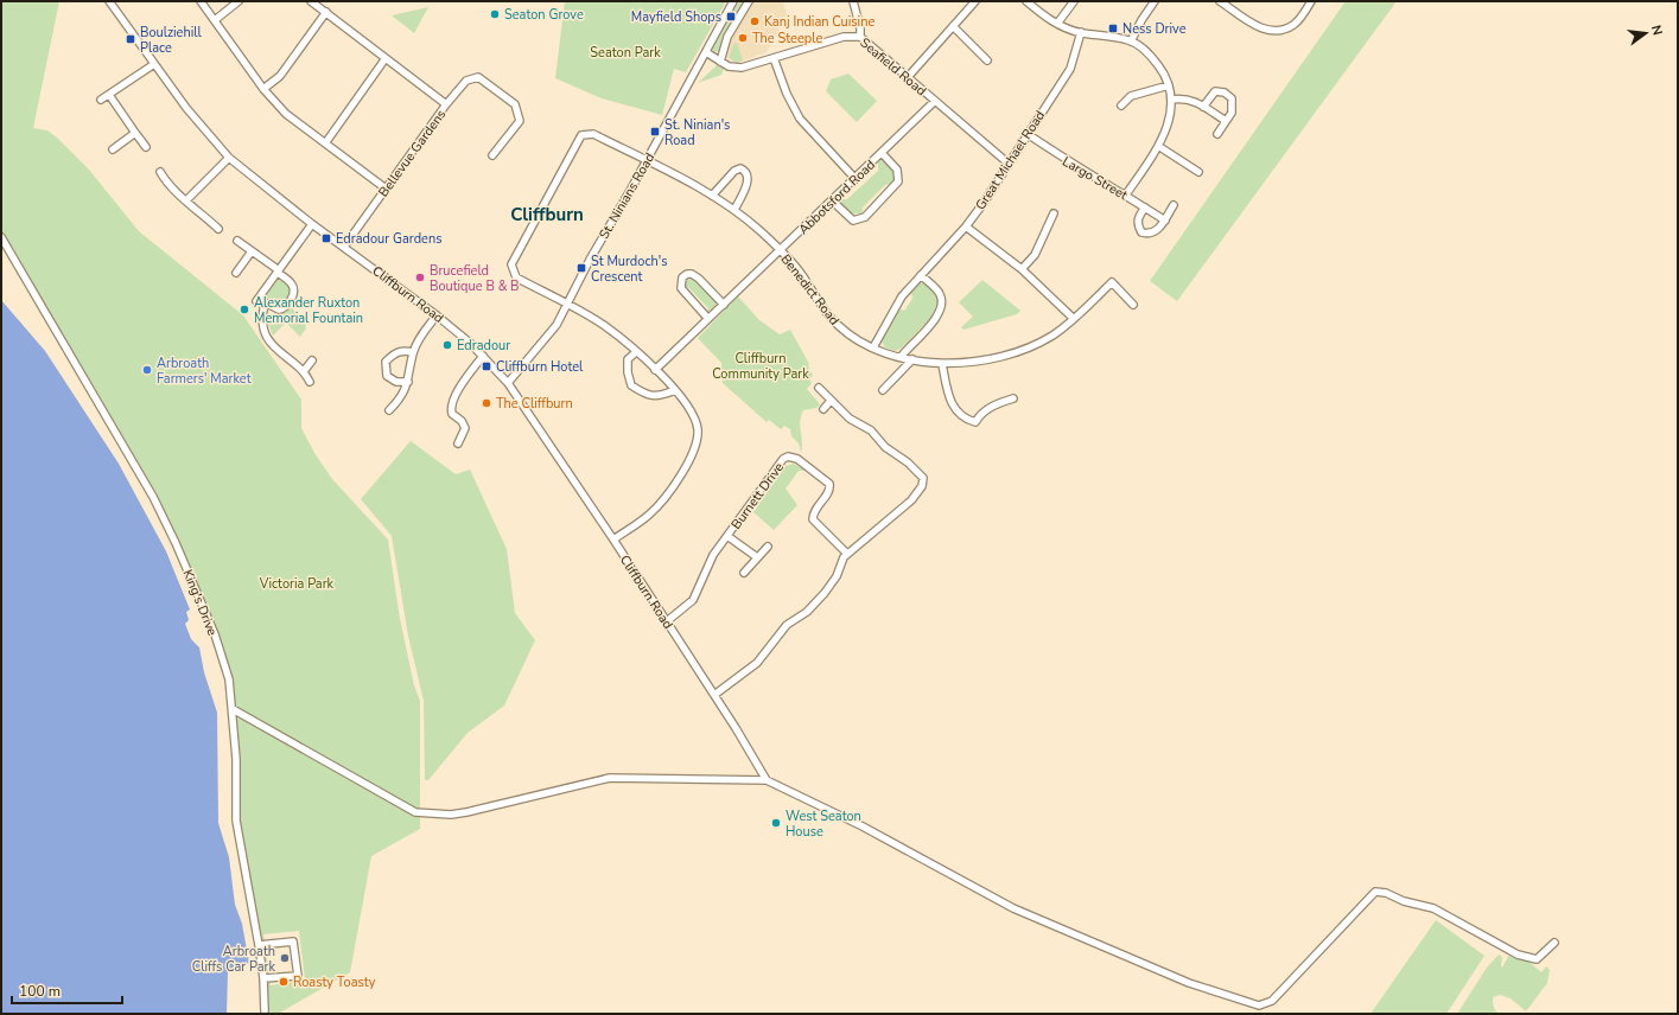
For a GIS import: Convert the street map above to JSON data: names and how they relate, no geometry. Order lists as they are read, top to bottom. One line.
{"streets":{"street":["Seafield Road","Bellevue Gardens","Great Michael Road","Largo Street","St. Ninians Road","Abbotsford Road","Benedict Road","Cliffburn Road","Burnett Drive","King's Drive"]},"crossings":[["Seafield Road","Great Michael Road"],["Seafield Road","St. Ninians Road"],["Seafield Road","Abbotsford Road"],["Bellevue Gardens","Cliffburn Road"],["Great Michael Road","Largo Street"],["Great Michael Road","Benedict Road"],["St. Ninians Road","Benedict Road"],["St. Ninians Road","Cliffburn Road"],["Abbotsford Road","Benedict Road"],["Cliffburn Road","Burnett Drive"]],"districts":["Cliffburn"],"parks":["Seaton Park","Cliffburn Community Park","Victoria Park"],"places":{"other":["Seaton Grove","Kanj Indian Cuisine","The Steeple","Brucefield Boutique B & B","Alexander Ruxton Memorial Fountain","Edradour","Arbroath Farmers' Market","The Cliffburn","West Seaton House","Arbroath Cliffs Car Park","Roasty Toasty"],"transit":["Mayfield Shops","Ness Drive","Boulziehill Place","St. Ninian's Road","Edradour Gardens","St Murdoch's Crescent","Cliffburn Hotel"]},"scale_bar":"100 m","north":"right"}
